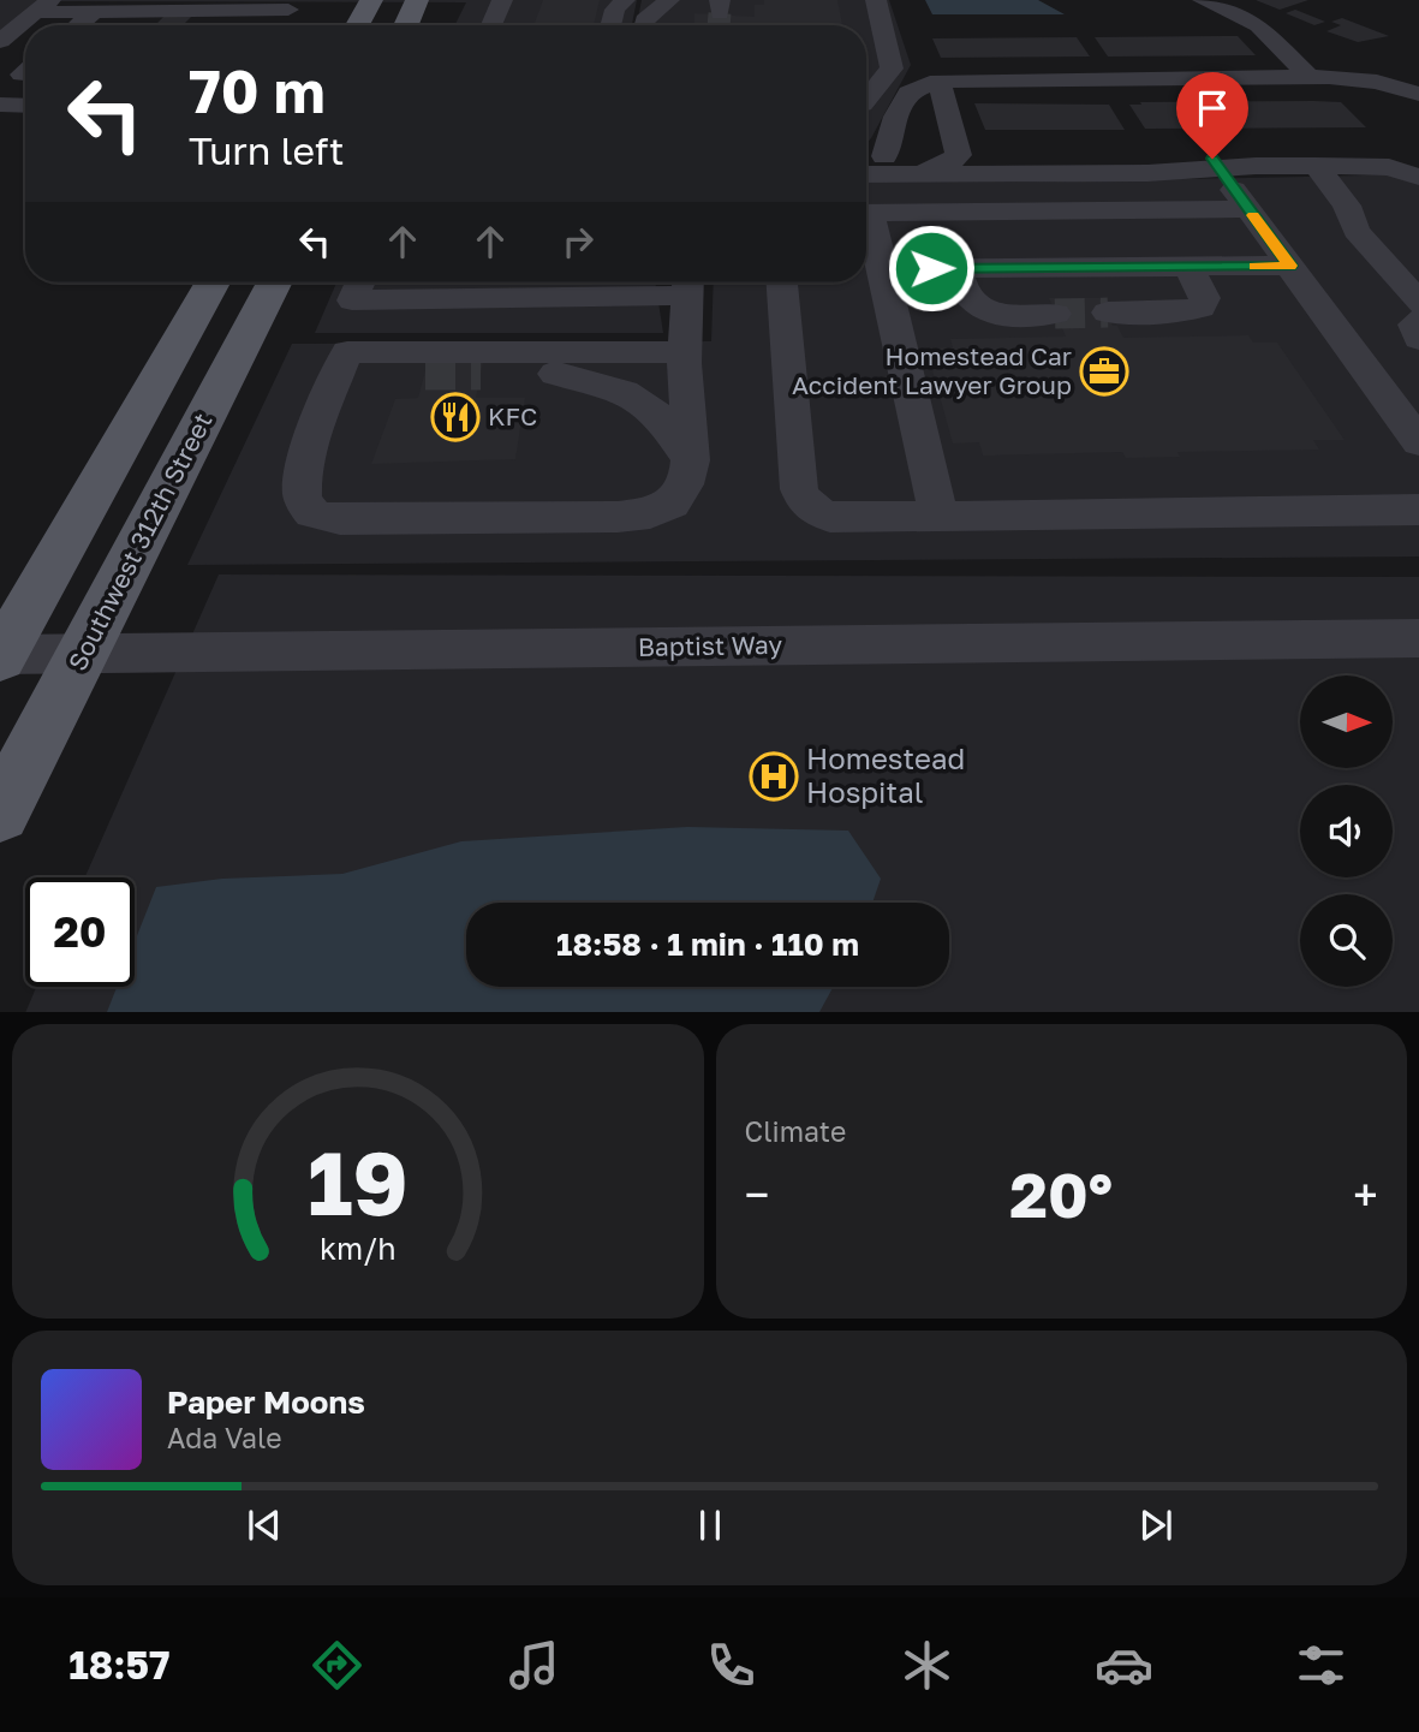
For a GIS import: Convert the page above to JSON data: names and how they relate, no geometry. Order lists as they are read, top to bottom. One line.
{"streets":{"main road":["Southwest 312th Street"],"street":["Baptist Way"]},"crossings":[["Southwest 312th Street","Baptist Way"]],"places":{"office":["Homestead Car Accident Lawyer Group"],"restaurant":["KFC"],"hospital":["Homestead Hospital"]},"north":"right","page":{"turn":["70 m","Turn left"],"limit":"20","trip":"18:58 · 1 min · 110 m","tile":"Climate","heat":["−","20°","+"],"song":["Paper Moons","Ada Vale"],"tabs":"18:57","gauge":["19","km/h"]}}
